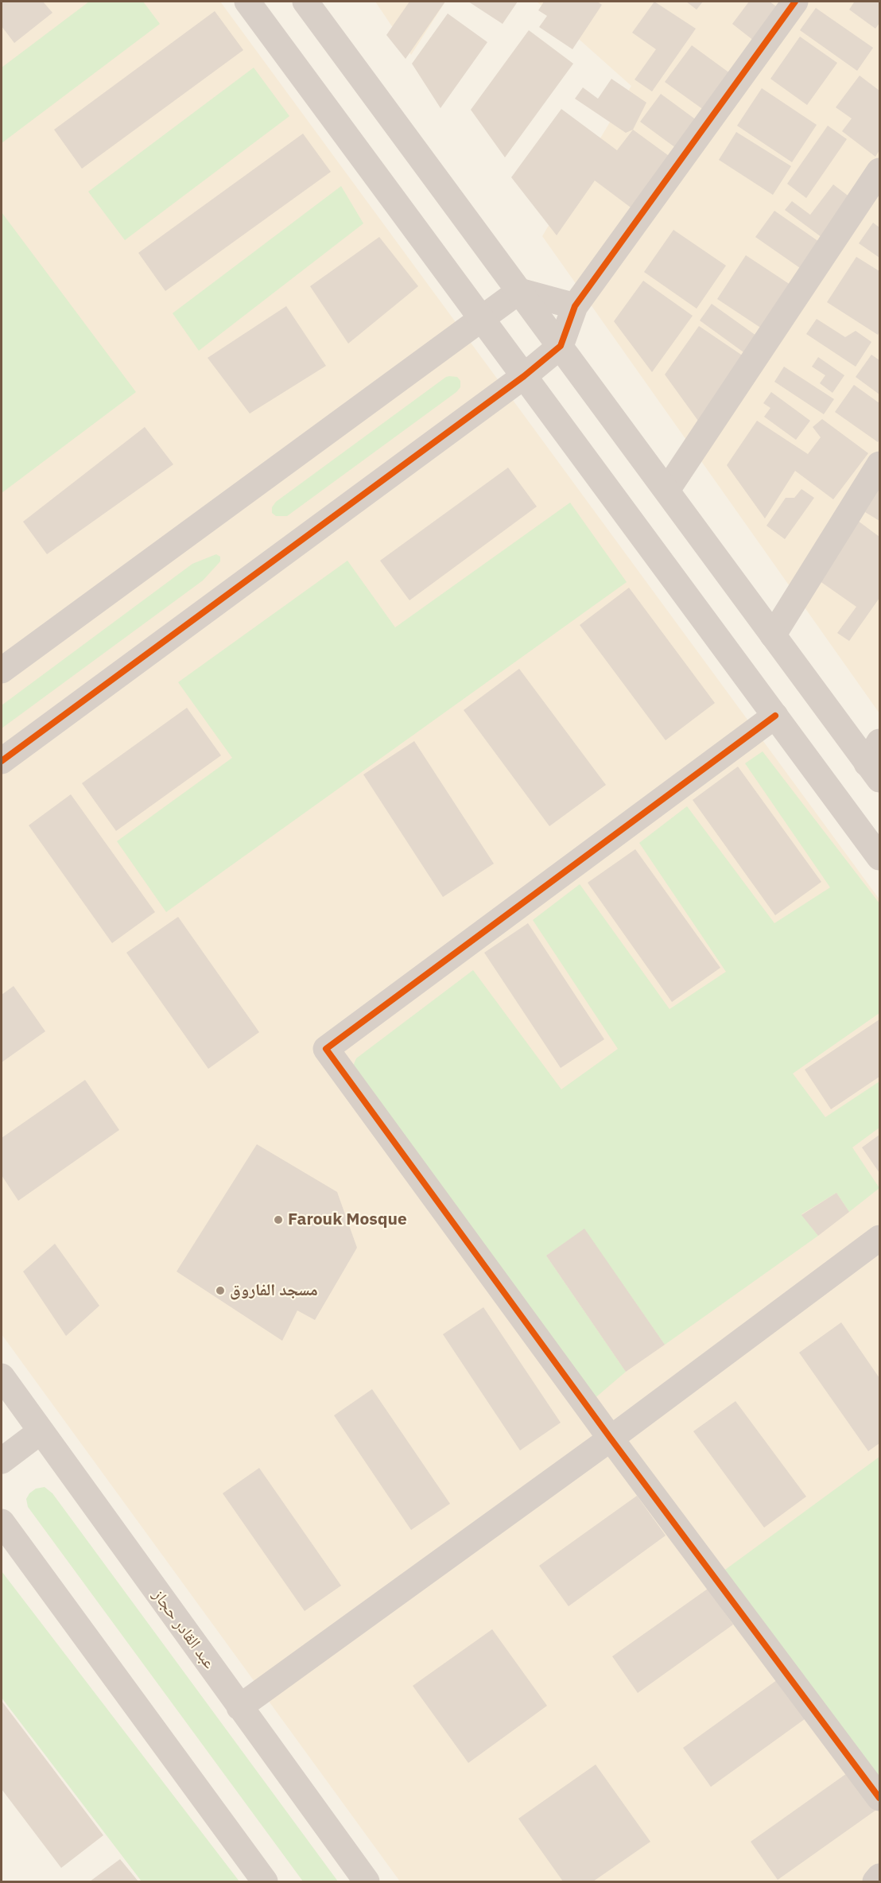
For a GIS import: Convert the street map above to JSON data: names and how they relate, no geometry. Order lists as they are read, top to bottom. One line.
{"streets":{"street":["عبد القادر حجاز"]},"places":["Farouk Mosque","مسجد الفاروق"]}
